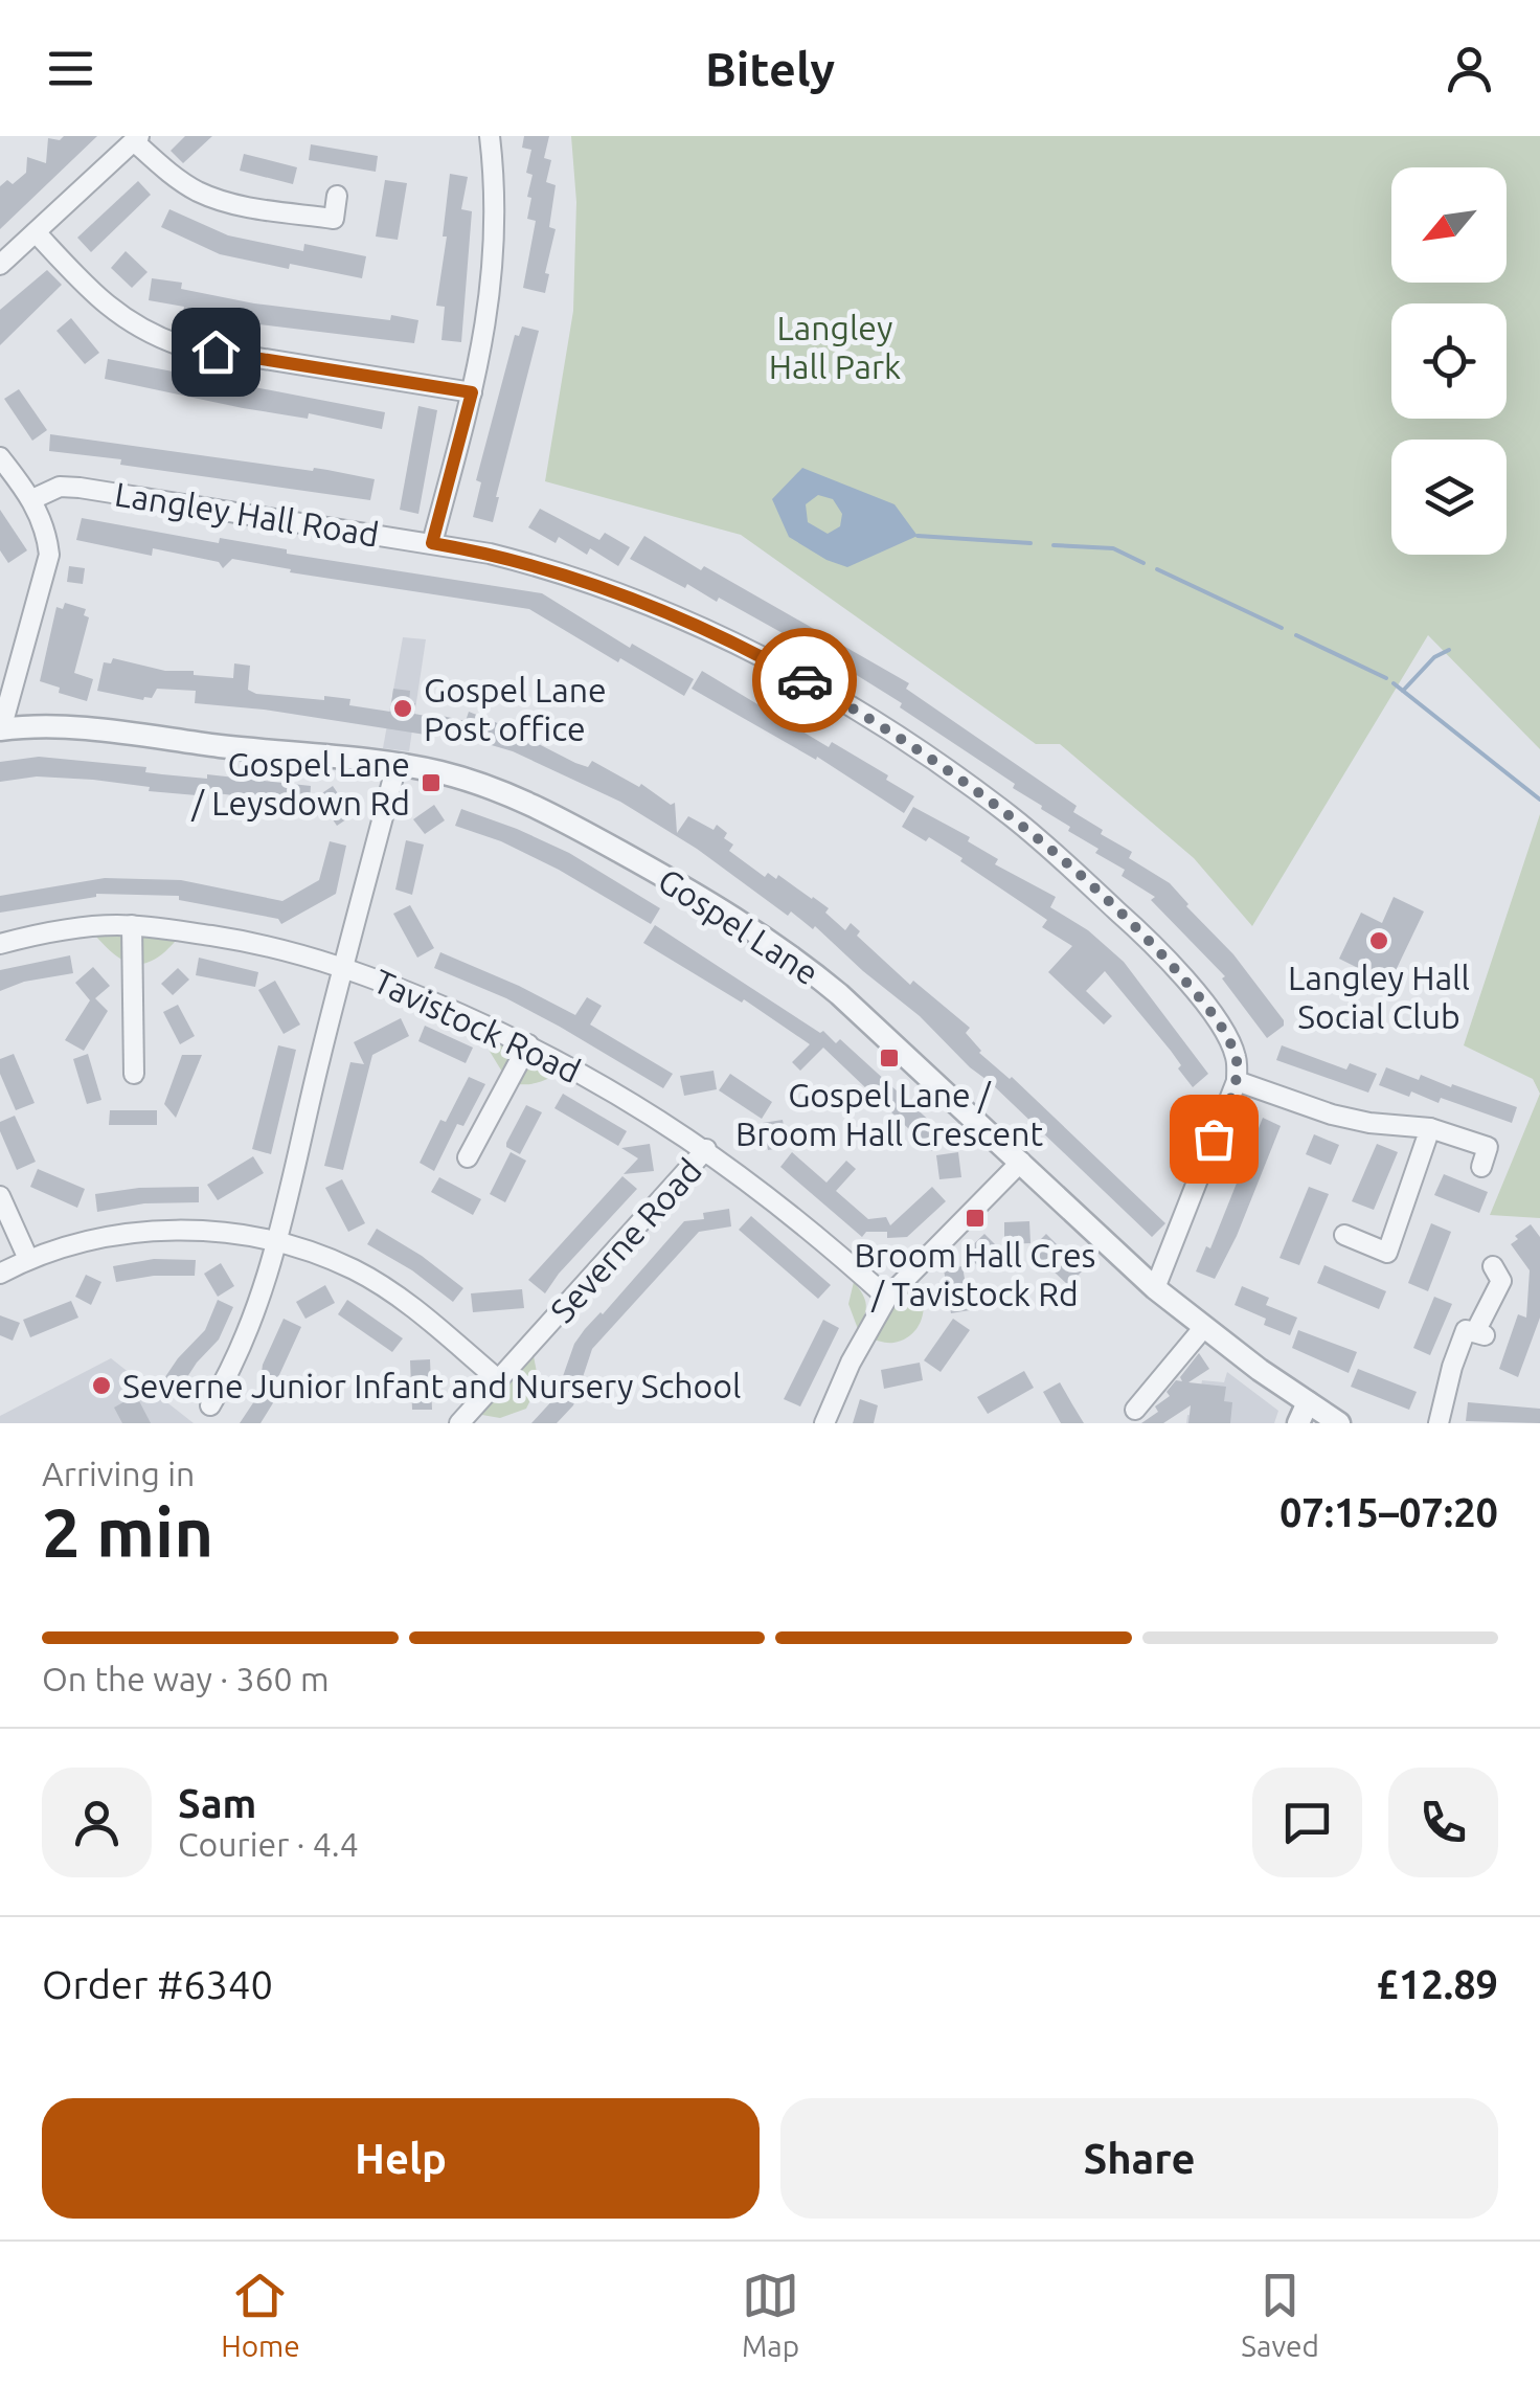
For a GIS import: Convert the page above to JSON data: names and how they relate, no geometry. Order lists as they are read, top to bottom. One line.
{"streets":{"street":["Langley Hall Road","Gospel Lane","Tavistock Road","Severne Road"]},"crossings":[["Tavistock Road","Severne Road"]],"parks":["Langley Hall Park"],"places":{"other":["Gospel Lane Post office","Langley Hall Social Club","Severne Junior Infant and Nursery School"],"transit":["Gospel Lane / Leysdown Rd","Gospel Lane / Broom Hall Crescent","Broom Hall Cres / Tavistock Rd"]},"north":"bottom left","page":{"header":"Bitely","heading":["2 min","Arriving in","07:15–07:20"],"panel":["Sam","Courier · 4.4","Order #6340","£12.89"],"bar":"On the way · 360 m","buttons":["Help","Share"],"tabs":["Home","Map","Saved"]}}
